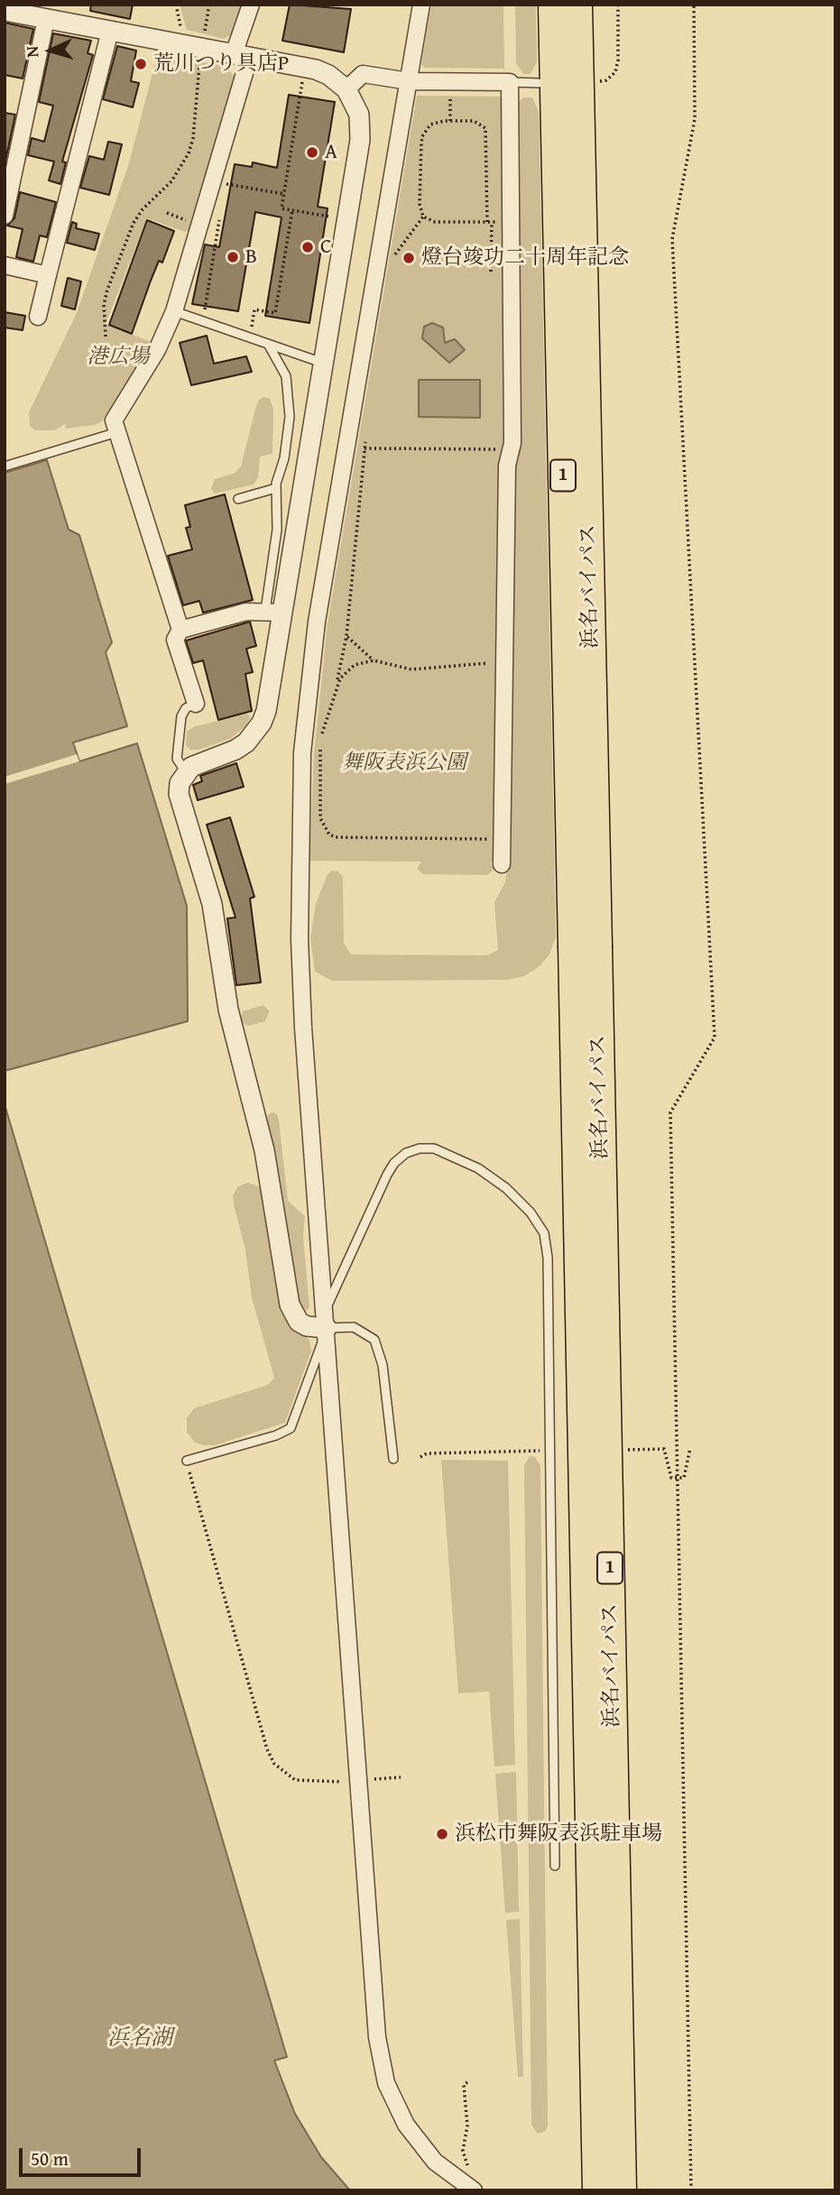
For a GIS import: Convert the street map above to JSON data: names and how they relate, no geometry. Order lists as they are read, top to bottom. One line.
{"streets":{"highway":["1","浜名バイパス"]},"water":["浜名湖"],"parks":["港広場","舞阪表浜公園"],"places":["荒川つり具店P","A","C","B","燈台竣功二十周年記念","浜松市舞阪表浜駐車場"],"scale_bar":"50 m","north":"left"}
